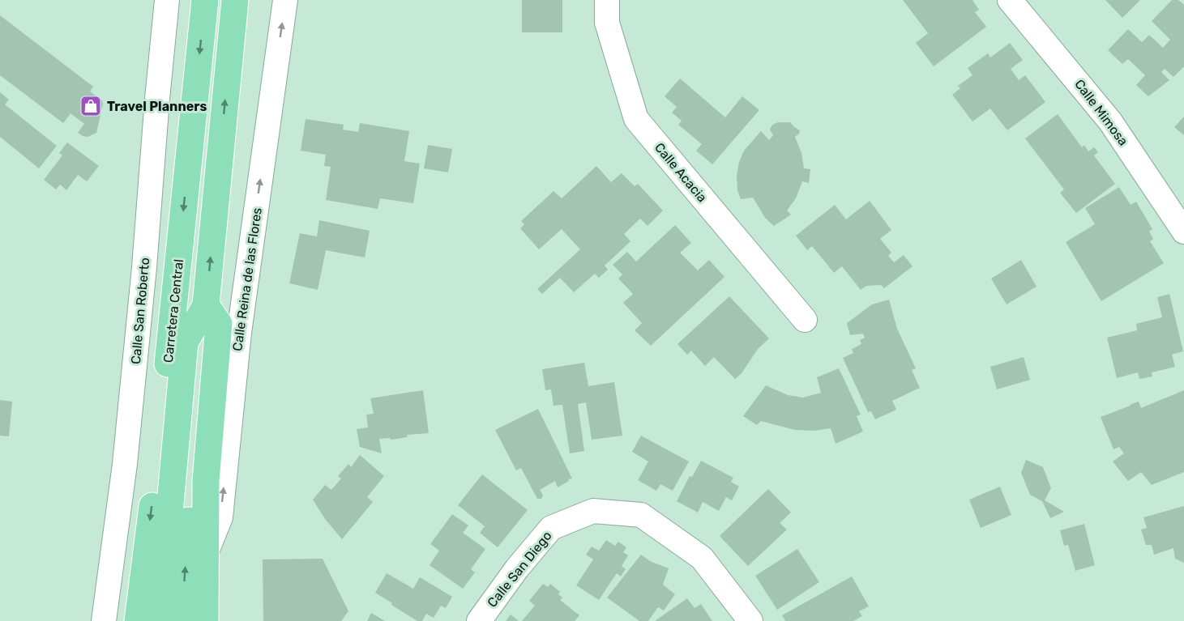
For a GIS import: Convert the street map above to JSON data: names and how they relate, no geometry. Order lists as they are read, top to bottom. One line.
{"streets":{"highway":["Carretera Central"],"street":["Calle Mimosa","Calle Acacia","Calle Reina de las Flores","Calle San Roberto","Calle San Diego"]},"one_way":["Calle Reina de las Flores"],"places":{"shop":["Travel Planners"]}}
